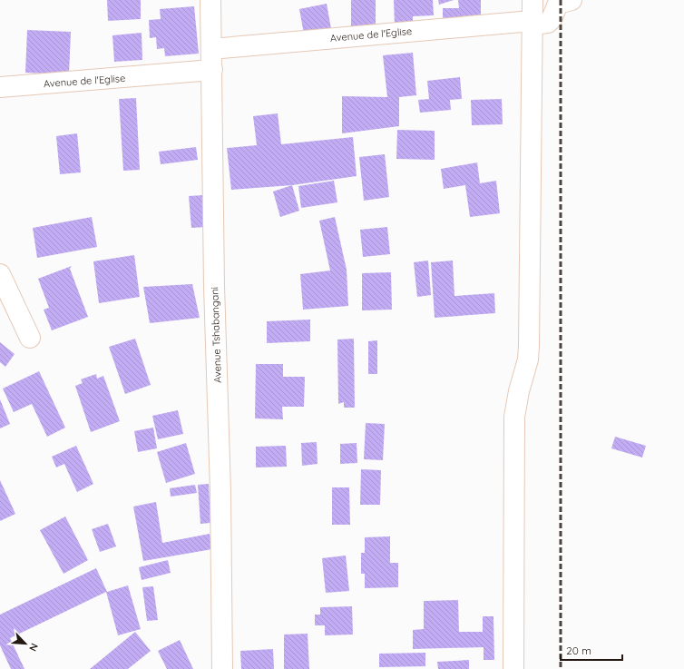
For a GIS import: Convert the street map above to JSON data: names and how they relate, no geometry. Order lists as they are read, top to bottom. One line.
{"streets":{"street":["Avenue de l'Eglise","Avenue Tshabangani"]},"crossings":[["Avenue de l'Eglise","Avenue Tshabangani"]],"scale_bar":"20 m","north":"bottom right"}
